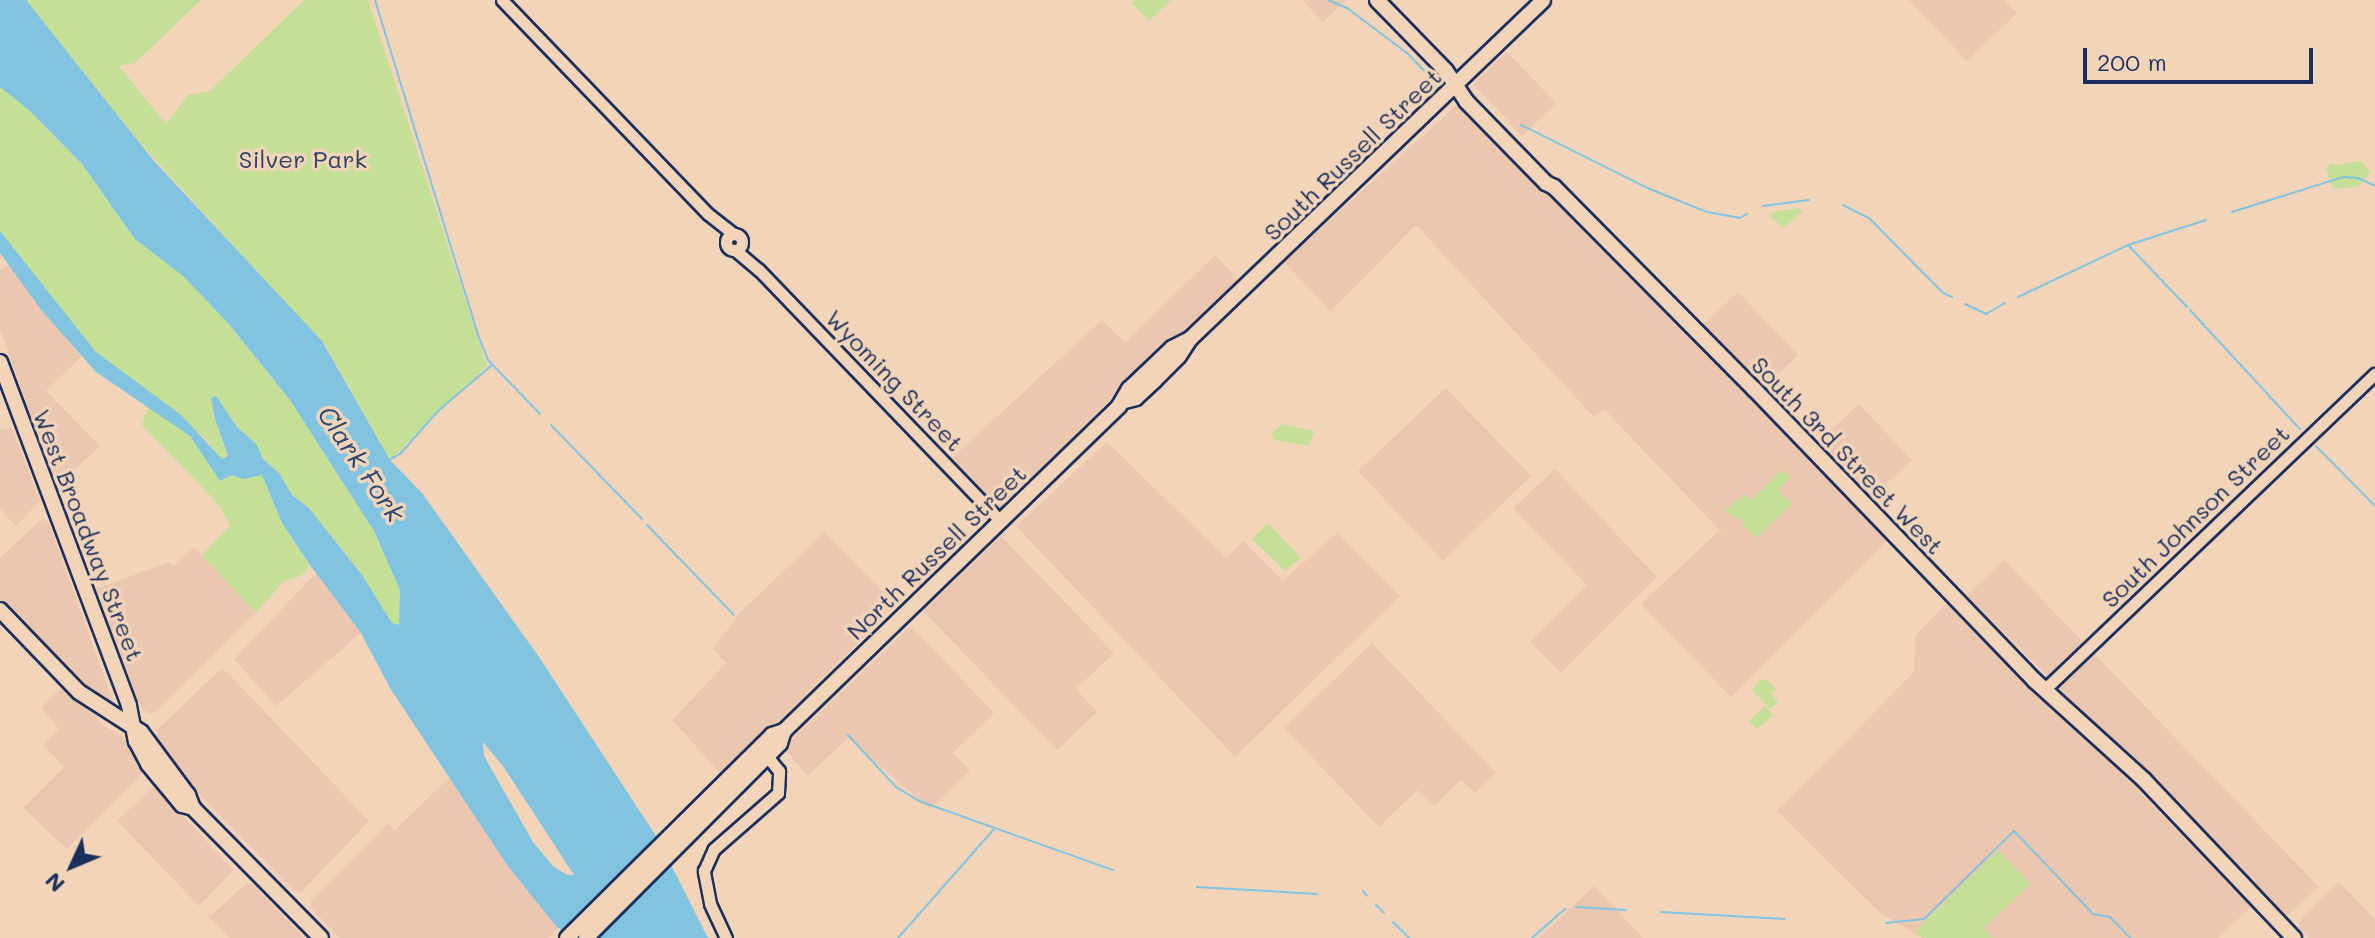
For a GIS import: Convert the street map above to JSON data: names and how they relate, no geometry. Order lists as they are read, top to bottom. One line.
{"streets":{"main road":["South Russell Street","South 3rd Street West","West Broadway Street","North Russell Street"],"street":["Wyoming Street","South Johnson Street"]},"crossings":[["South Russell Street","South 3rd Street West"],["South Russell Street","North Russell Street"],["Wyoming Street","North Russell Street"],["South 3rd Street West","South Johnson Street"]],"water":["Clark Fork"],"parks":["Silver Park"],"scale_bar":"200 m","north":"bottom left"}
